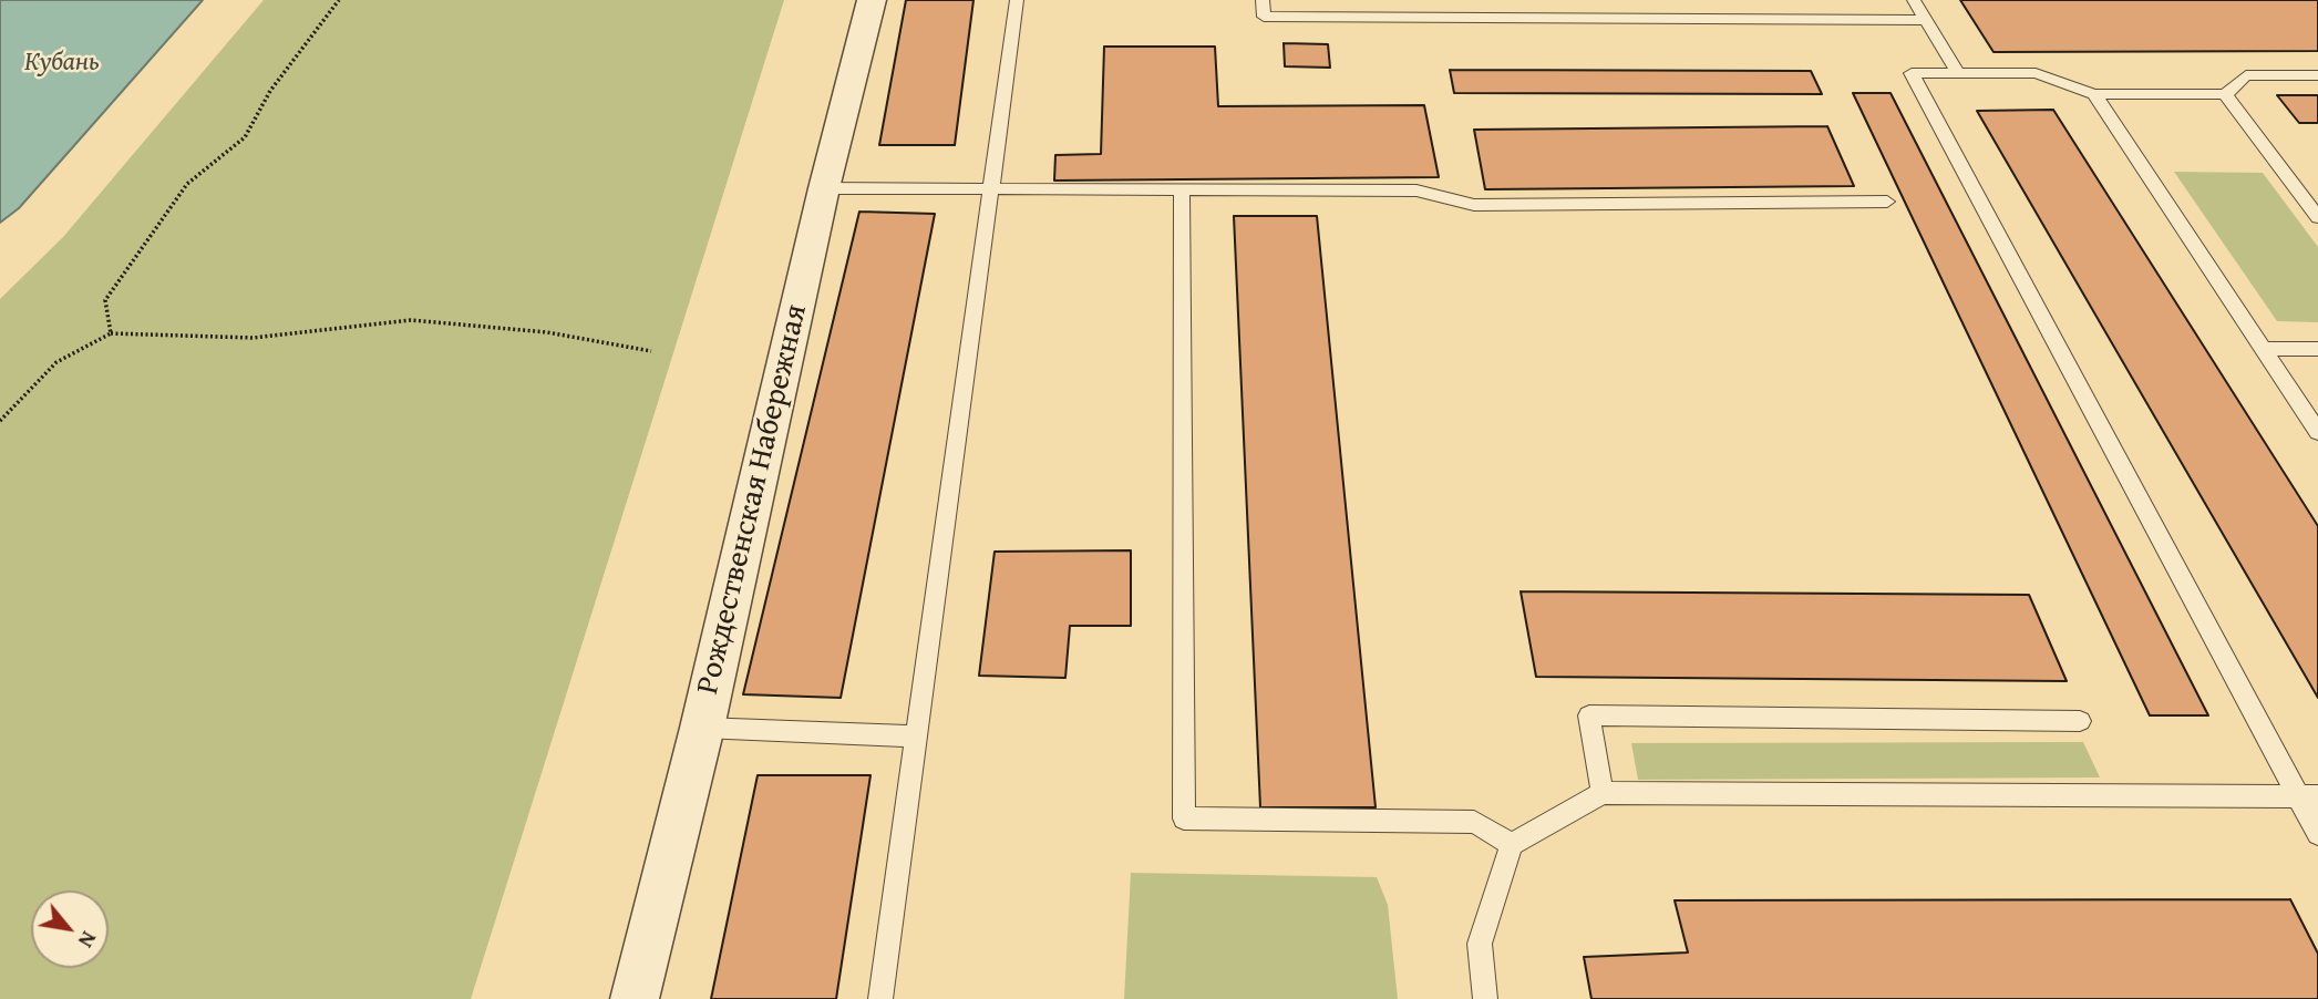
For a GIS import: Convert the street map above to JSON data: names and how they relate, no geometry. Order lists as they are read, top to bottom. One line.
{"streets":{"street":["Рождественская Набережная"]},"water":["Кубань"],"north":"bottom right"}
